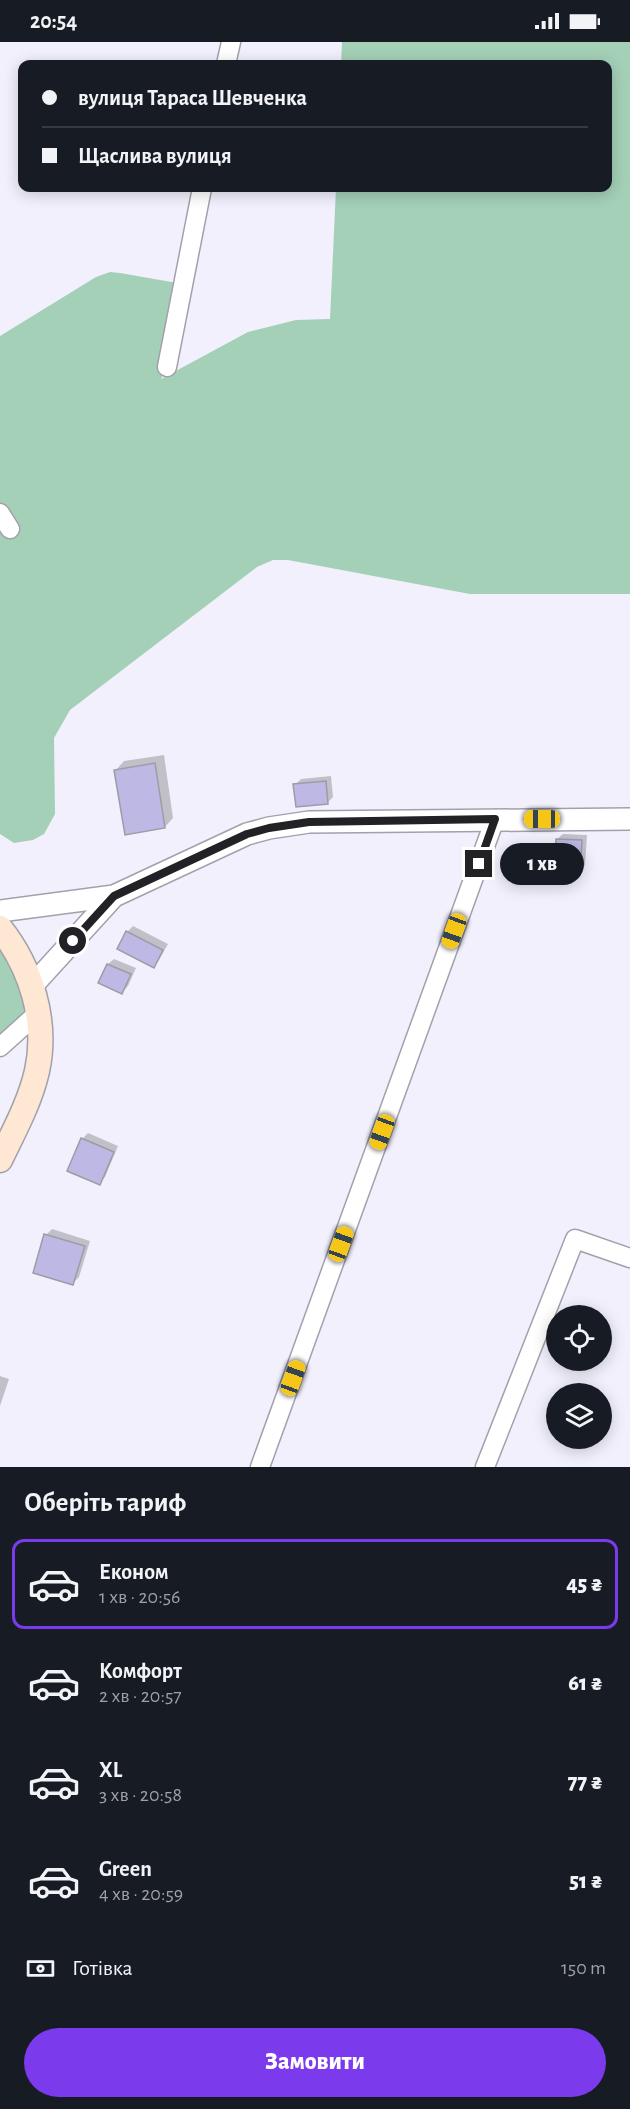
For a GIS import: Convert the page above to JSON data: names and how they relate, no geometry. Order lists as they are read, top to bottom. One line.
{"page":{"status":"20:54","banner":["вулиця Тараса Шевченка","Щаслива вулиця"],"bubble":"1 хв","heading":"Оберіть тариф","list":[{"name":"Економ","note":"1 хв · 20:56","value":"45 ₴"},{"name":"Комфорт","note":"2 хв · 20:57","value":"61 ₴"},{"name":"XL","note":"3 хв · 20:58","value":"77 ₴"},{"name":"Green","note":"4 хв · 20:59","value":"51 ₴"}],"pay":["Готівка","150 m"],"buttons":"Замовити"}}
